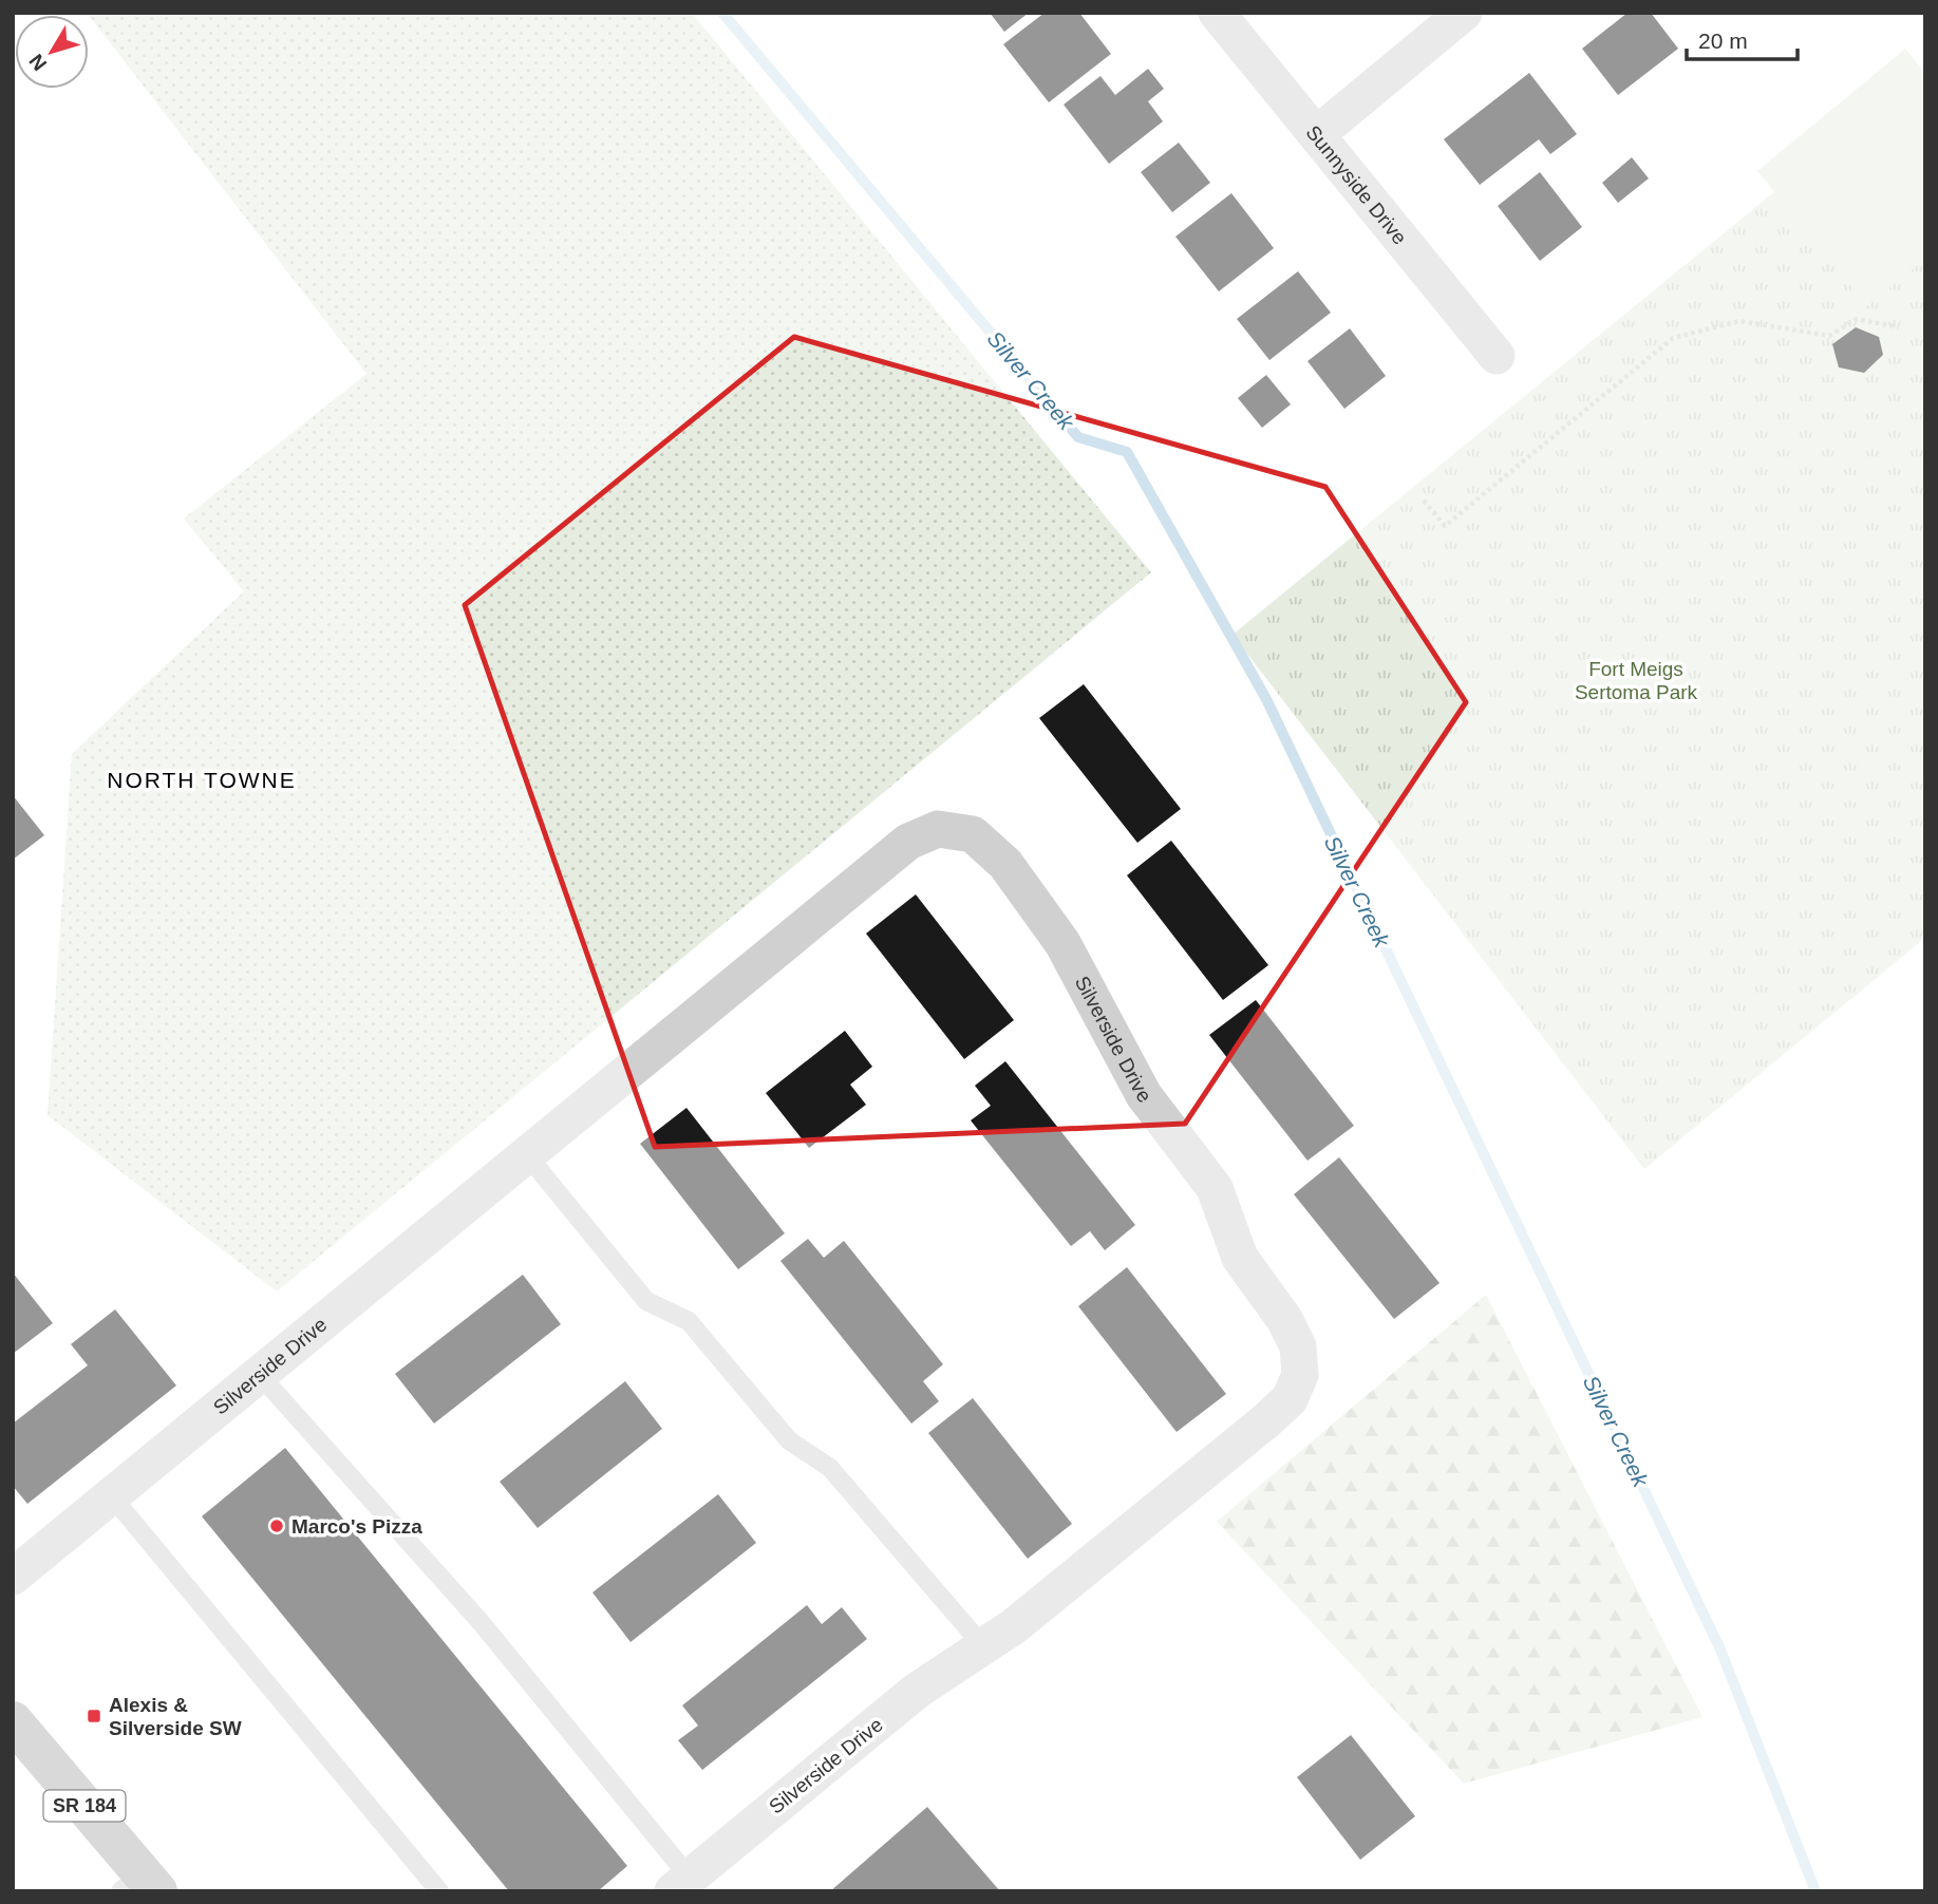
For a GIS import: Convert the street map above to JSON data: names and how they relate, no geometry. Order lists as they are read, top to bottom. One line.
{"streets":{"main road":["SR 184"],"street":["Sunnyside Drive","Silverside Drive"]},"districts":["NORTH TOWNE"],"water":["Silver Creek"],"parks":["Fort Meigs Sertoma Park"],"places":{"other":["Marco's Pizza"],"transit":["Alexis & Silverside SW"]},"scale_bar":"20 m","north":"bottom left"}
